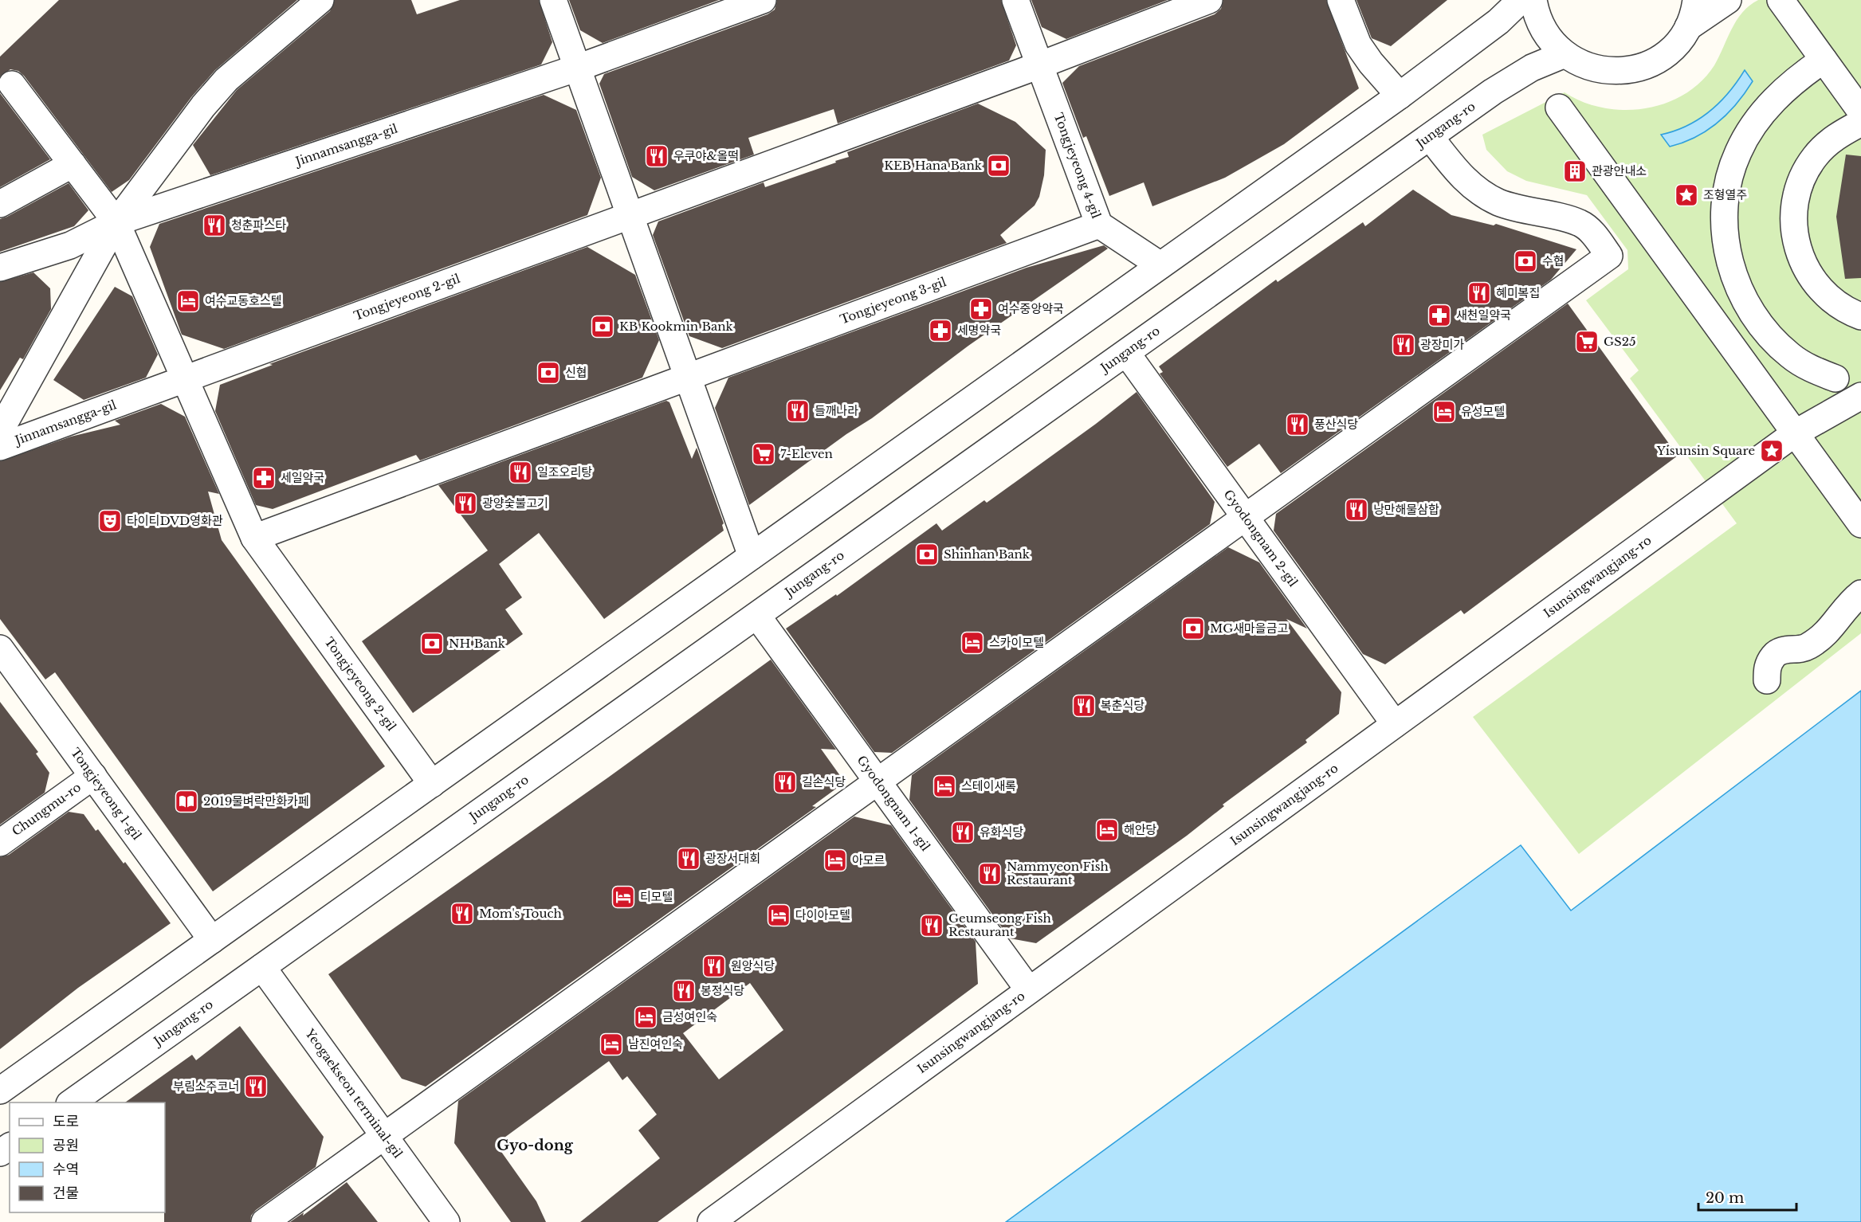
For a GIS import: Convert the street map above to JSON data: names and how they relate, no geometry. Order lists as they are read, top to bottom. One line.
{"streets":{"street":["Jungang-ro","Jinnamsangga-gil","Tongjeyeong 4-gil","Tongjeyeong 2-gil","Tongjeyeong 3-gil","Gyodongnam 2-gil","Isunsingwangjang-ro","Tongjeyeong 1-gil","Gyodongnam 1-gil","Chungmu-ro","Yeogaekseon terminal-gil"]},"crossings":[["Jungang-ro","Gyodongnam 2-gil"],["Jungang-ro","Gyodongnam 1-gil"],["Jungang-ro","Yeogaekseon terminal-gil"],["Jinnamsangga-gil","Tongjeyeong 2-gil"],["Tongjeyeong 4-gil","Tongjeyeong 3-gil"],["Gyodongnam 2-gil","Isunsingwangjang-ro"],["Isunsingwangjang-ro","Gyodongnam 1-gil"],["Tongjeyeong 1-gil","Chungmu-ro"]],"districts":["Gyo-dong"],"places":{"restaurant":["우쿠야&올떡","청춘파스타","혜미복집","광장미가","들깨나라","풍산식당","일조오리탕","광양숯불고기","낭만해물삼합","복춘식당","길손식당","유화식당","광장서대회","Nammyeon Fish Restaurant","Mom's Touch","Geumseong Fish Restaurant","원앙식당","봉정식당","부림소주코너"],"bank":["KEB Hana Bank","수협","KB Kookmin Bank","신협","Shinhan Bank","MG새마을금고","NH Bank"],"building":["관광안내소"],"place":["조형열주","Yisunsin Square"],"hotel":["여수교동호스텔","유성모텔","스카이모텔","스테이새록","해안당","아모르","티모텔","다이아모텔","금성여인숙","남진여인숙"],"pharmacy":["여수중앙약국","새천일약국","세명약국","세일약국"],"supermarket":["GS25","7-Eleven"],"theatre":["타이티DVD영화관"],"library":["2019물벼락만화카페"]},"legend":["도로","공원","수역","건물"],"scale_bar":"20 m"}
